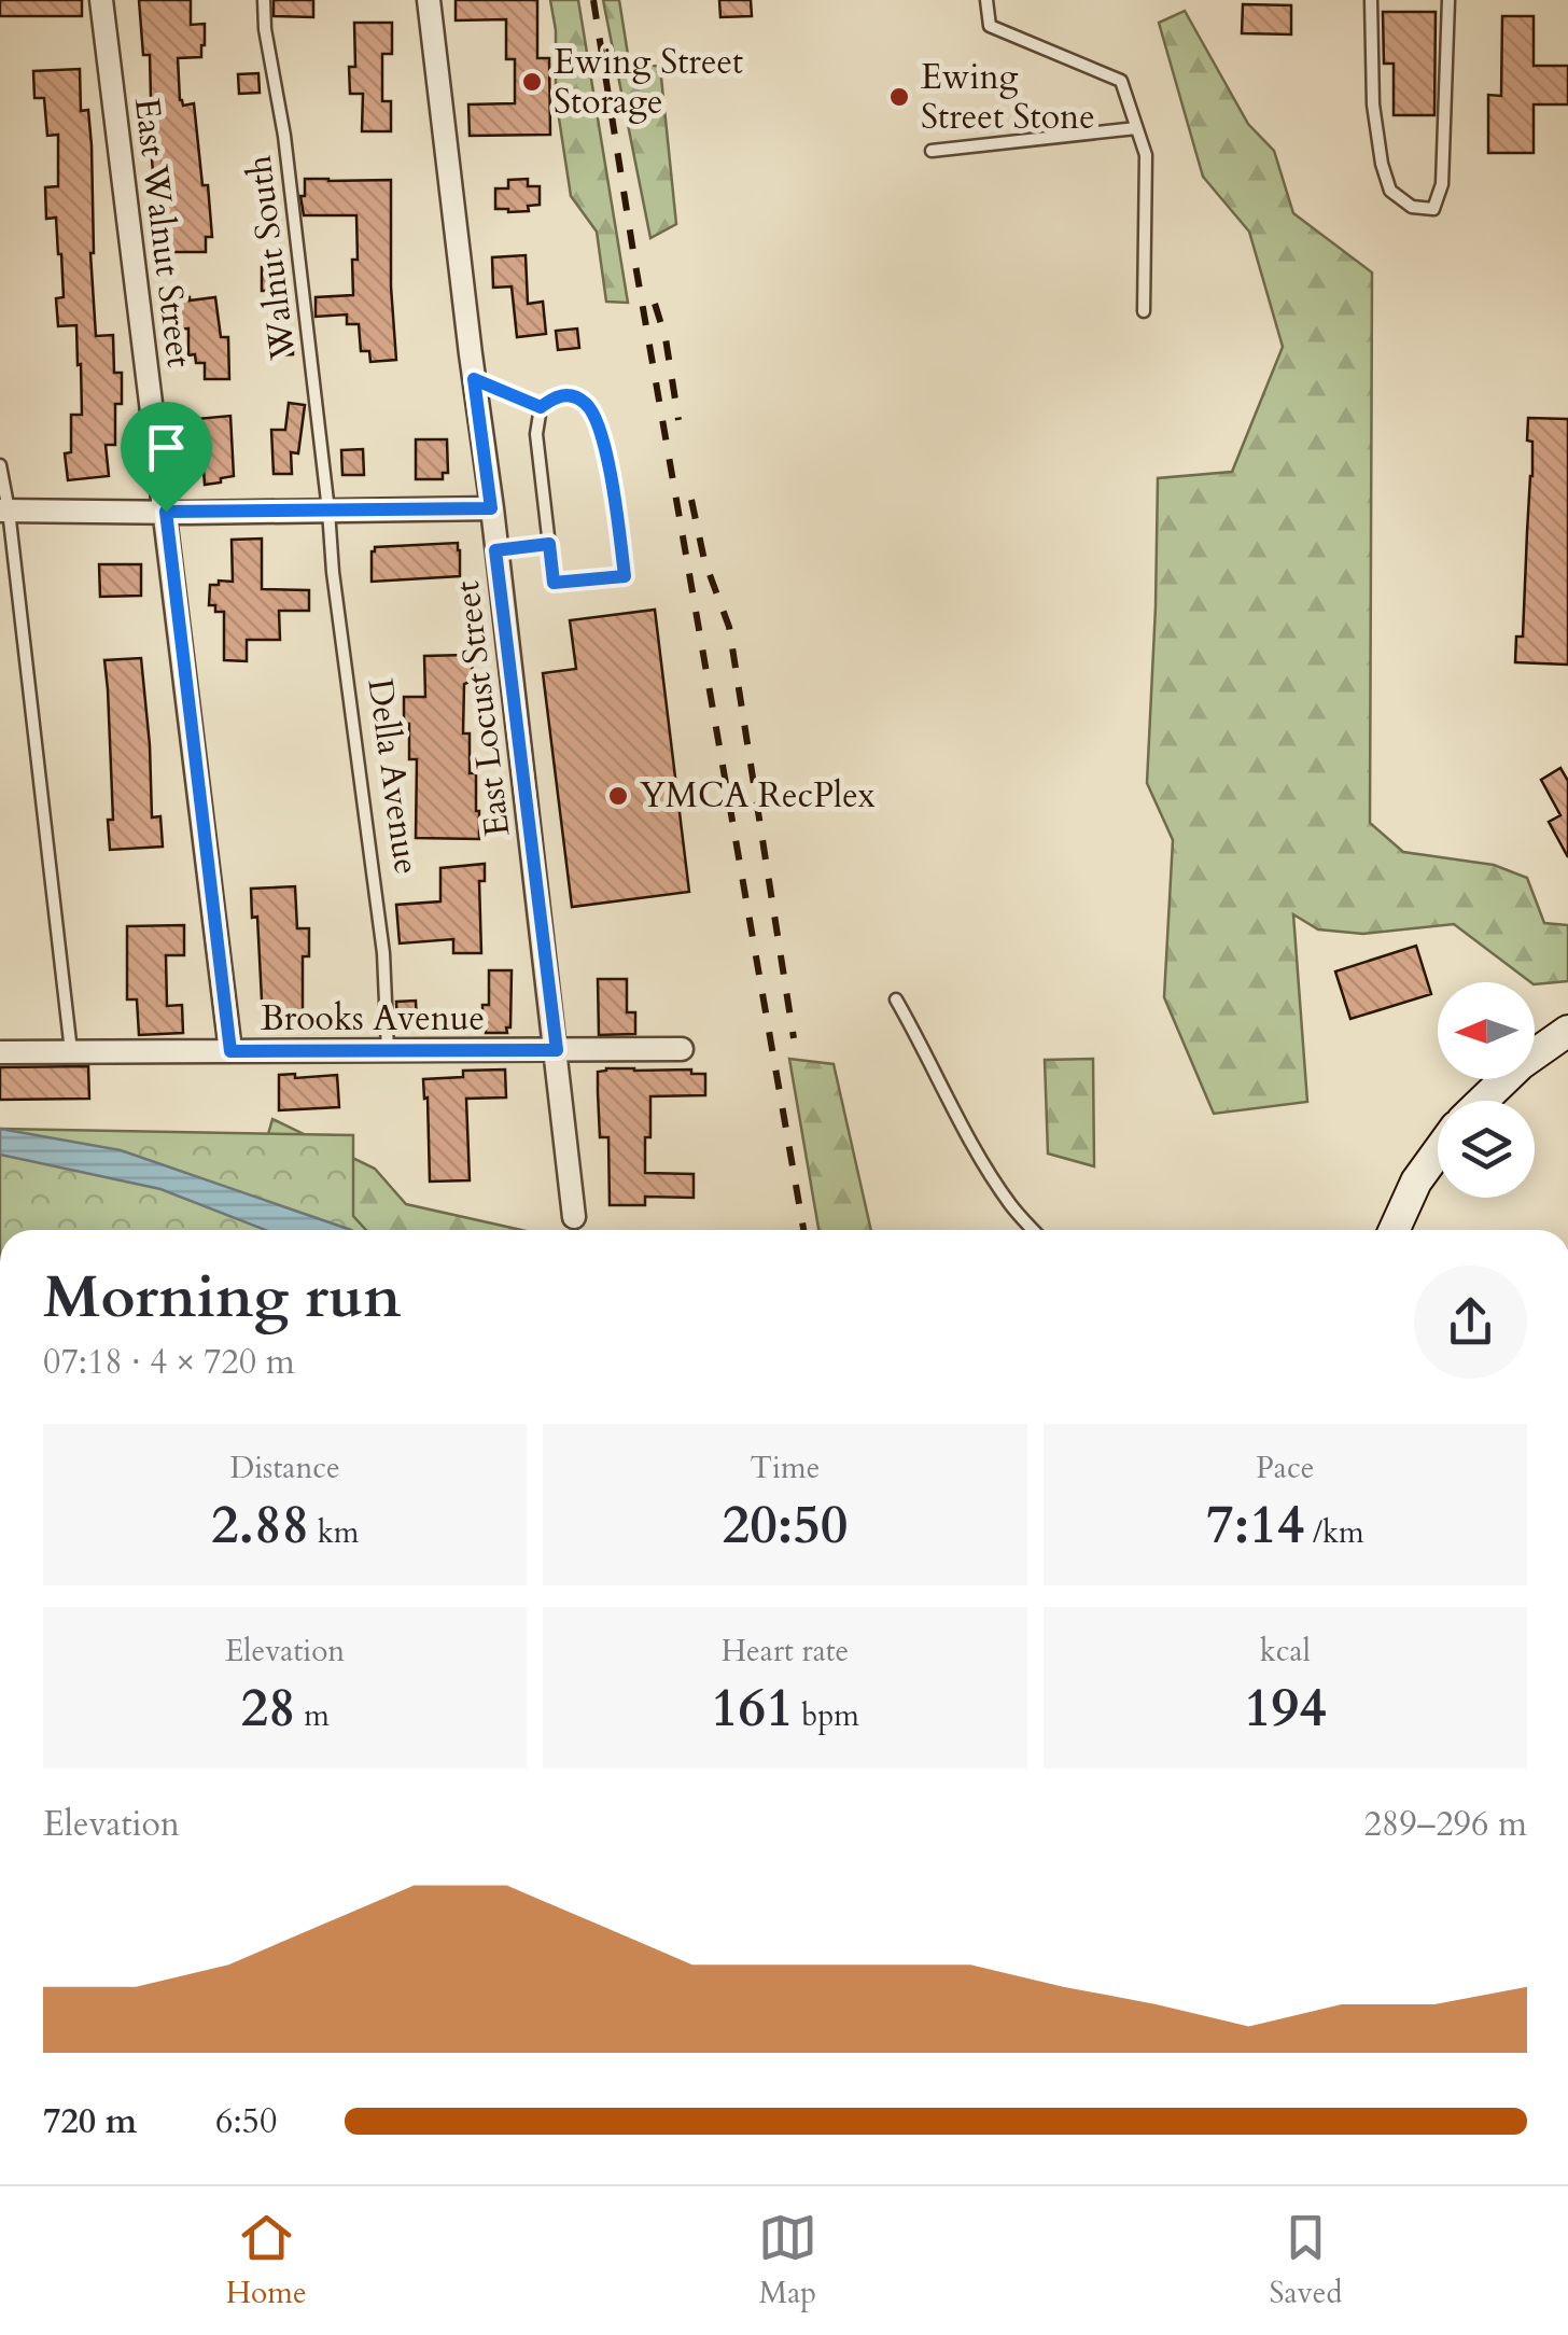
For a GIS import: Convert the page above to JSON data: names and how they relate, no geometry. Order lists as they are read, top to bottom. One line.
{"streets":{"street":["East Walnut Street","East Locust Street","Brooks Avenue"],"lane":["Walnut South","Della Avenue"]},"crossings":[["East Walnut Street","Brooks Avenue"],["Walnut South","Della Avenue"],["East Locust Street","Brooks Avenue"],["Della Avenue","Brooks Avenue"]],"places":["Ewing Street Storage","Ewing Street Stone","YMCA RecPlex"],"north":"left","page":{"heading":["Morning run","07:18 · 4 × 720 m"],"stats":[["Distance","2.88 km"],["Time","20:50"],["Pace","7:14 /km"],["Elevation","28 m"],["Heart rate","161 bpm"],["kcal","194"]],"chart":["Elevation","289–296 m"],"list":[{"name":"720 m","note":"6:50"}],"tabs":["Home","Map","Saved"]}}
